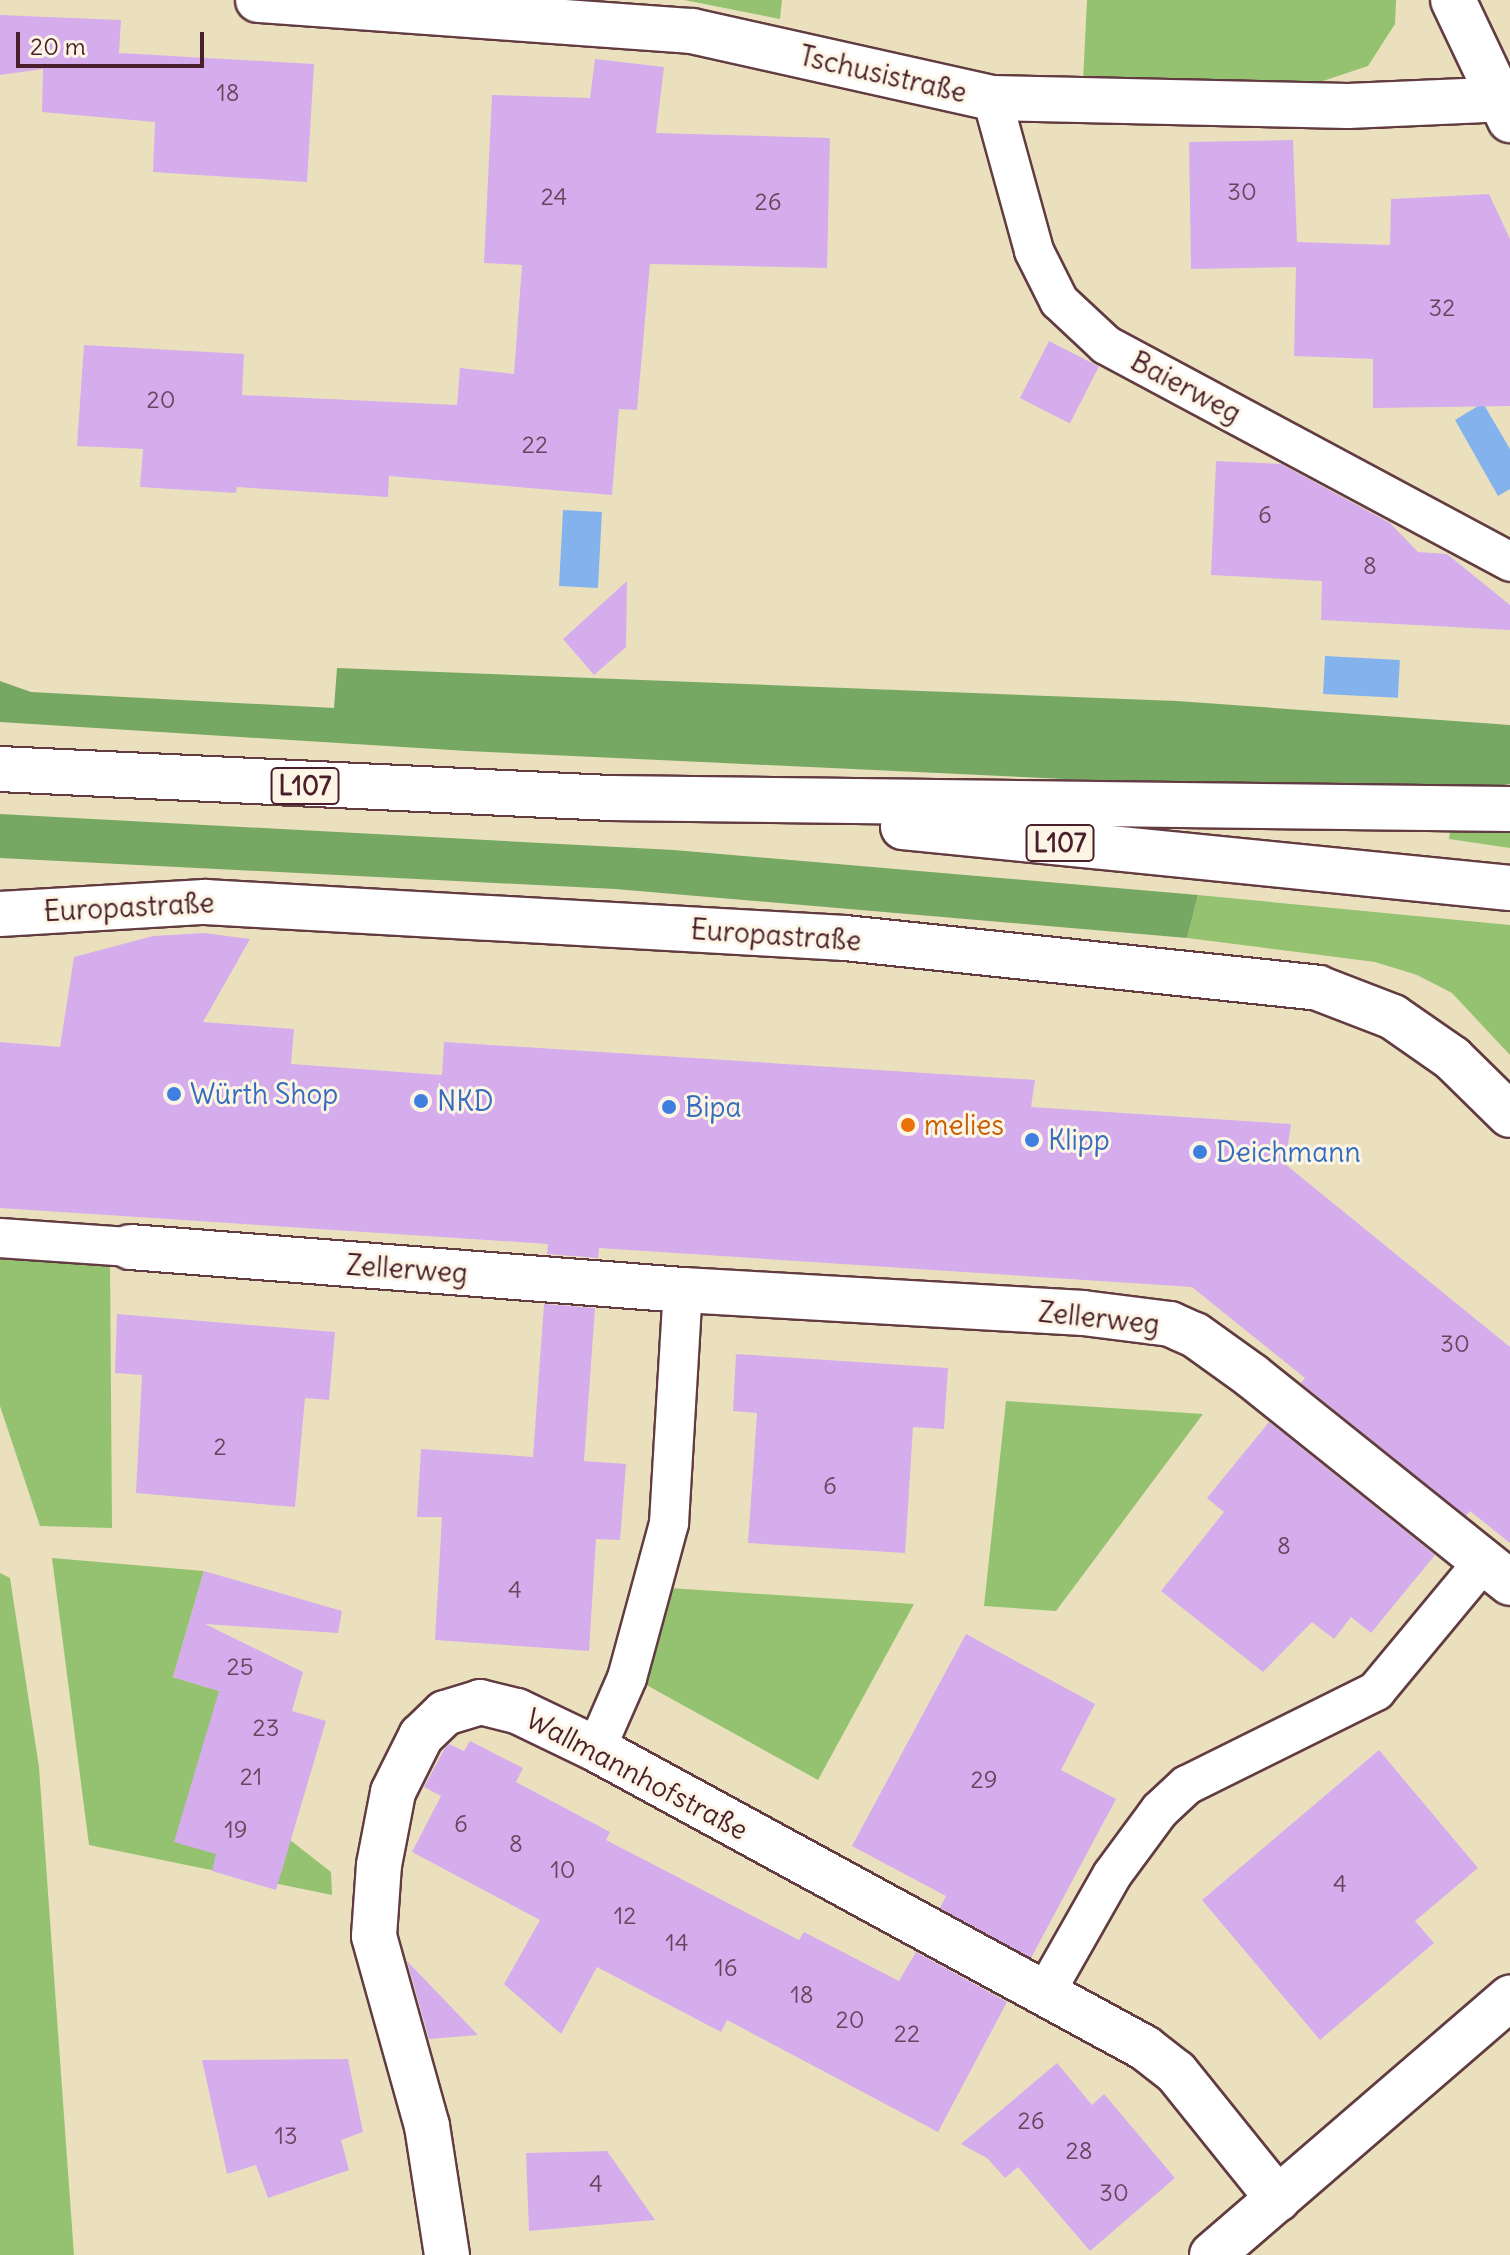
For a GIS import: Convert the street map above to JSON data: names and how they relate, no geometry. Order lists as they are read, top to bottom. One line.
{"streets":{"street":["Tschusistraße","L107","Europastraße","Zellerweg","Wallmannhofstraße"],"lane":["Baierweg"]},"crossings":[["Tschusistraße","Baierweg"],["Zellerweg","Wallmannhofstraße"]],"places":["Würth Shop","NKD","Bipa","melies","Klipp","Deichmann"],"house_numbers":["18","30","24","26","32","20","22","6","8","30","2","6","8","4","25","23","21","29","6","19","8","10","4","12","14","16","18","20","22","26","13","28","4","30"],"scale_bar":"20 m"}
